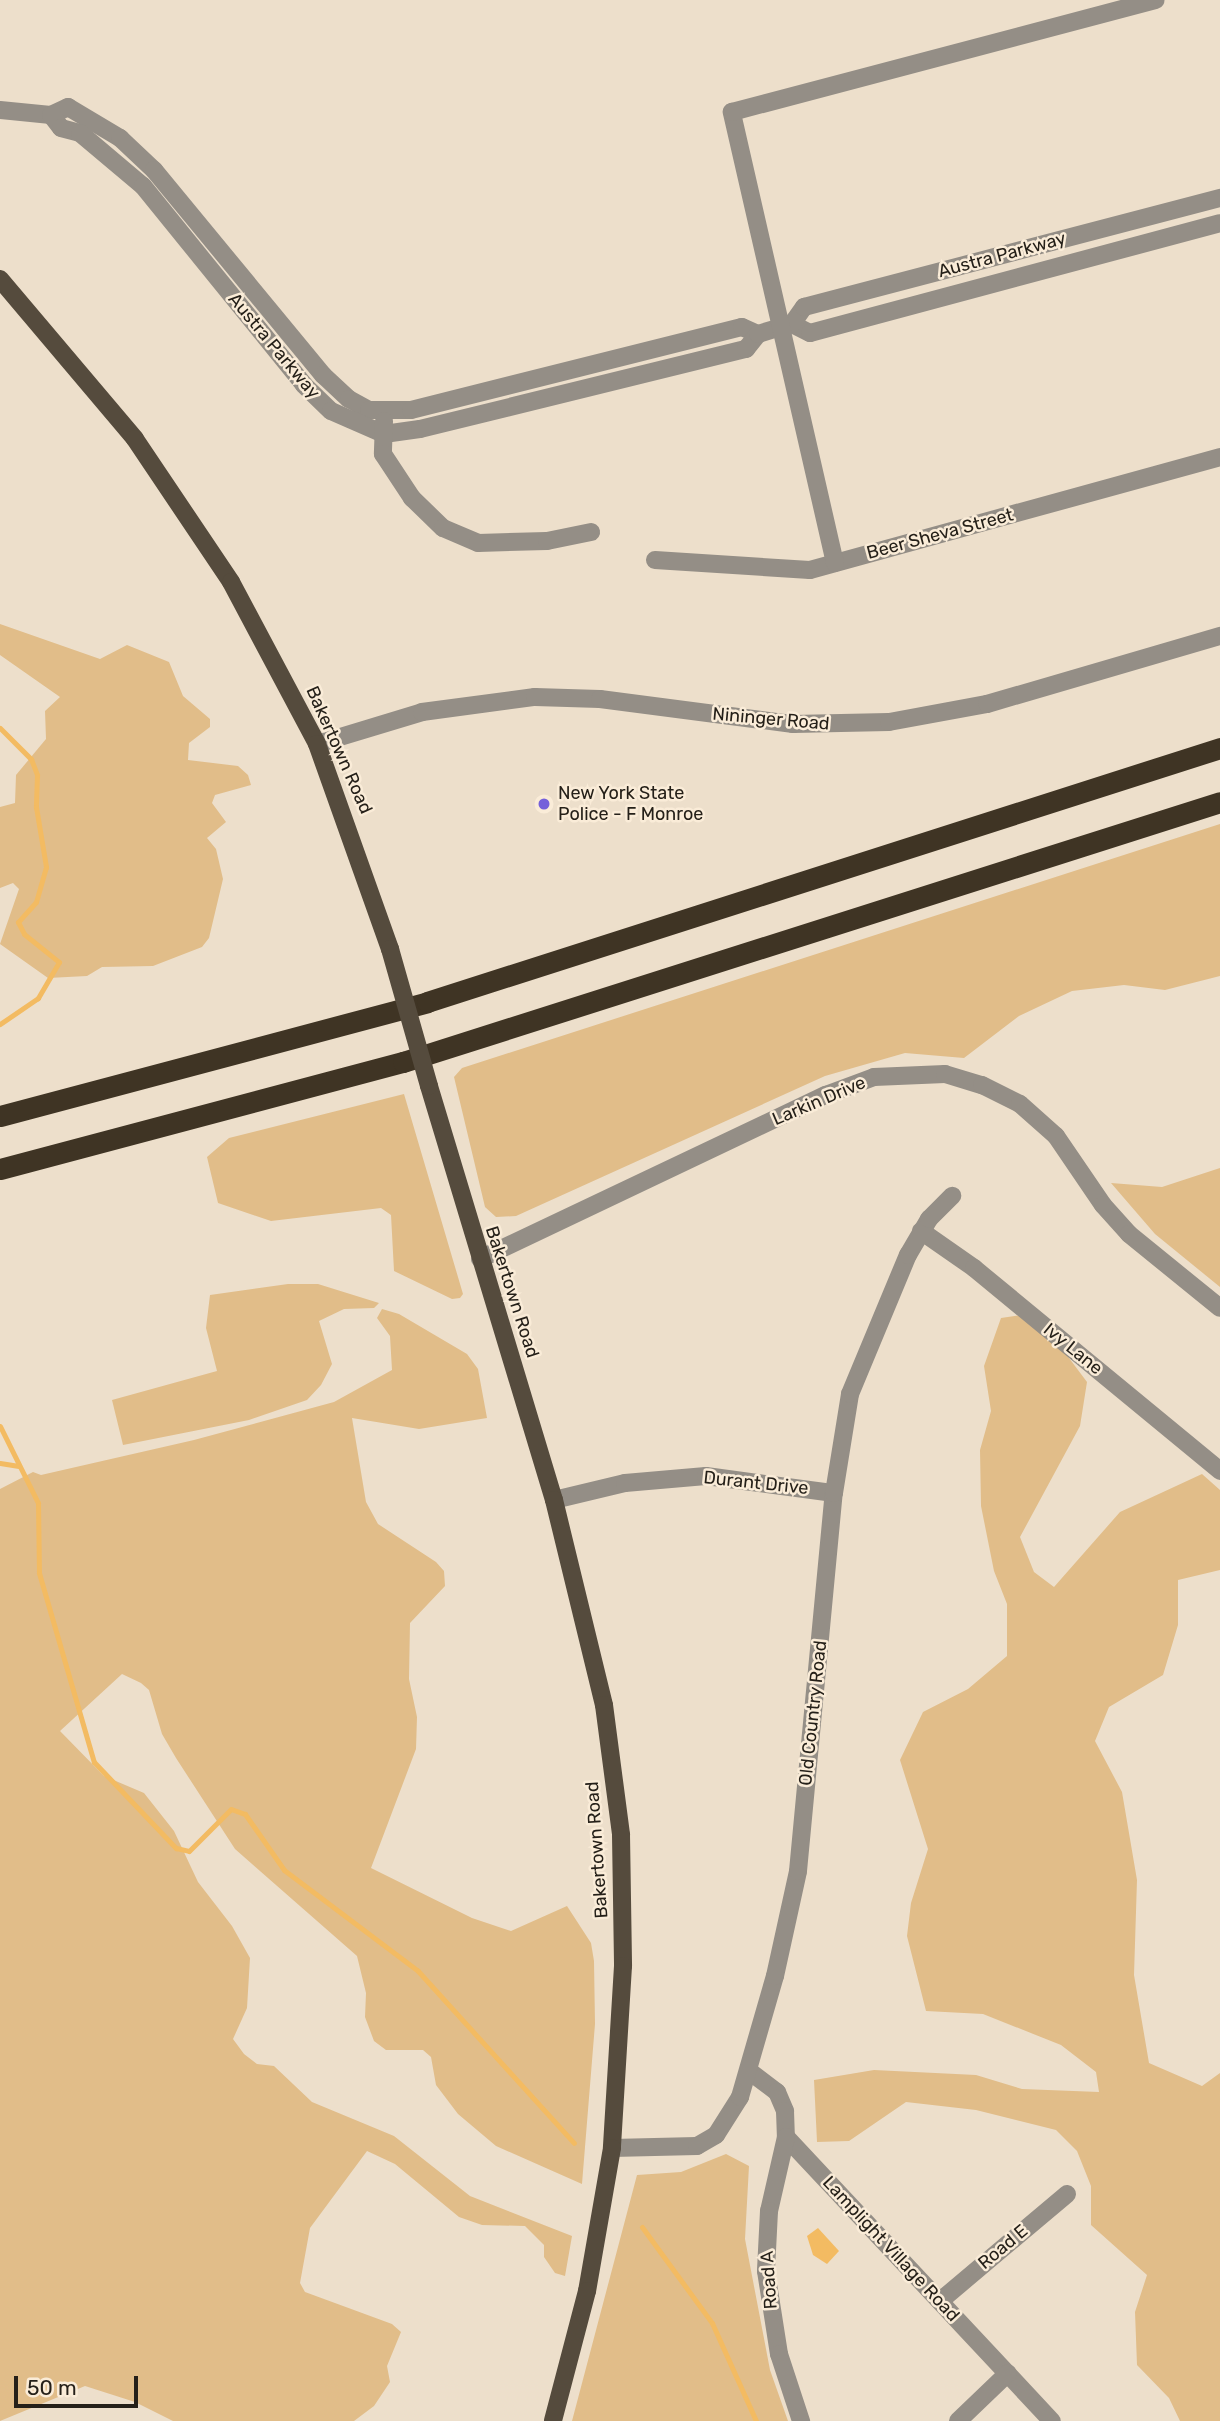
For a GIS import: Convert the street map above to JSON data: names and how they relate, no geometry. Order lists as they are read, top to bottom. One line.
{"streets":{"main road":["Bakertown Road"],"street":["Austra Parkway","Beer Sheva Street","Nininger Road","Larkin Drive","Ivy Lane","Durant Drive","Old Country Road","Road E","Lamplight Village Road","Road A"]},"crossings":[["Nininger Road","Bakertown Road"],["Bakertown Road","Larkin Drive"],["Bakertown Road","Durant Drive"],["Bakertown Road","Old Country Road"],["Ivy Lane","Old Country Road"],["Durant Drive","Old Country Road"],["Road E","Lamplight Village Road"],["Lamplight Village Road","Road A"]],"places":["New York State Police - F Monroe"],"scale_bar":"50 m"}
